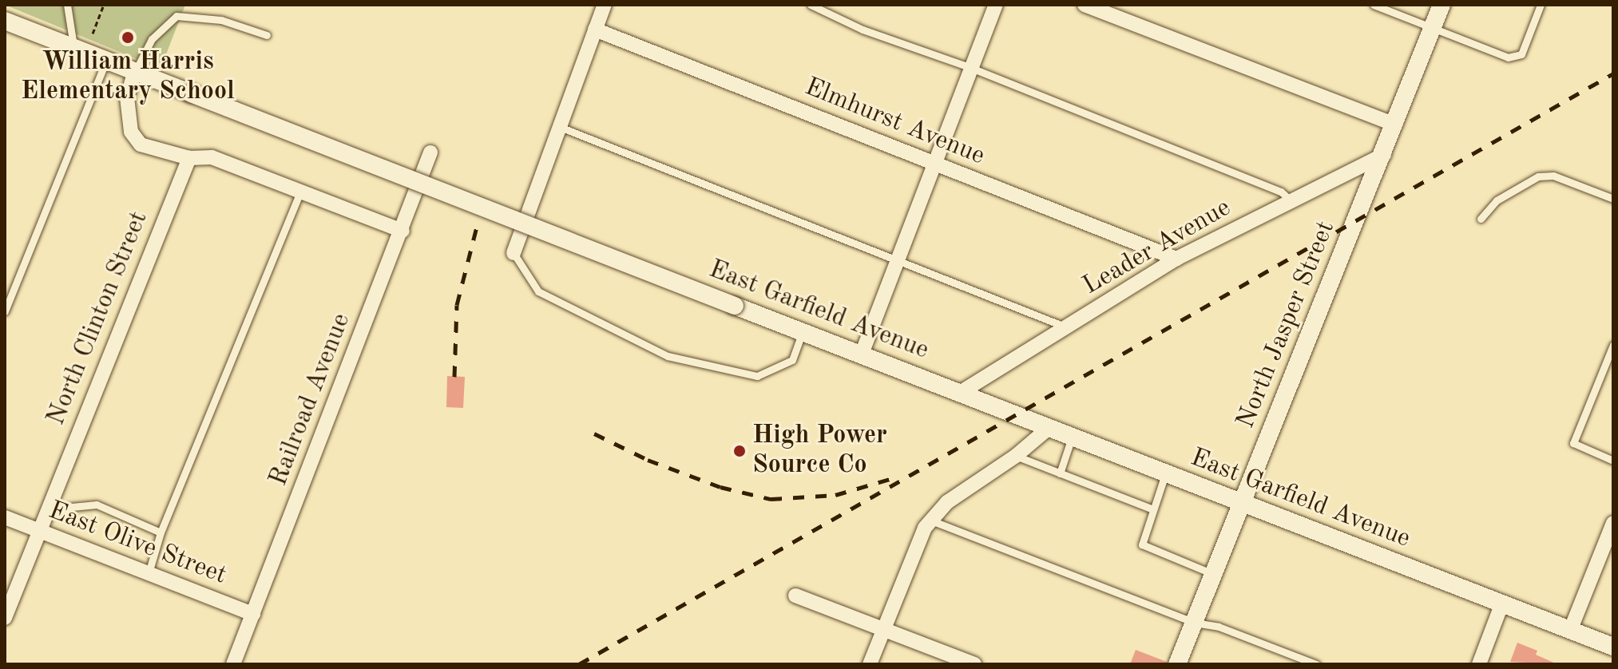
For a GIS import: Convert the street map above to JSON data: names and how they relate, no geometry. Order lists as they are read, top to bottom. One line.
{"streets":{"street":["Elmhurst Avenue","Leader Avenue","East Garfield Avenue","North Clinton Street","North Jasper Street","Railroad Avenue","East Olive Street"]},"crossings":[["Elmhurst Avenue","Leader Avenue"],["Leader Avenue","East Garfield Avenue"],["Leader Avenue","North Jasper Street"],["East Garfield Avenue","North Jasper Street"],["North Clinton Street","East Olive Street"],["Railroad Avenue","East Olive Street"]],"places":["William Harris Elementary School","High Power Source Co"]}
